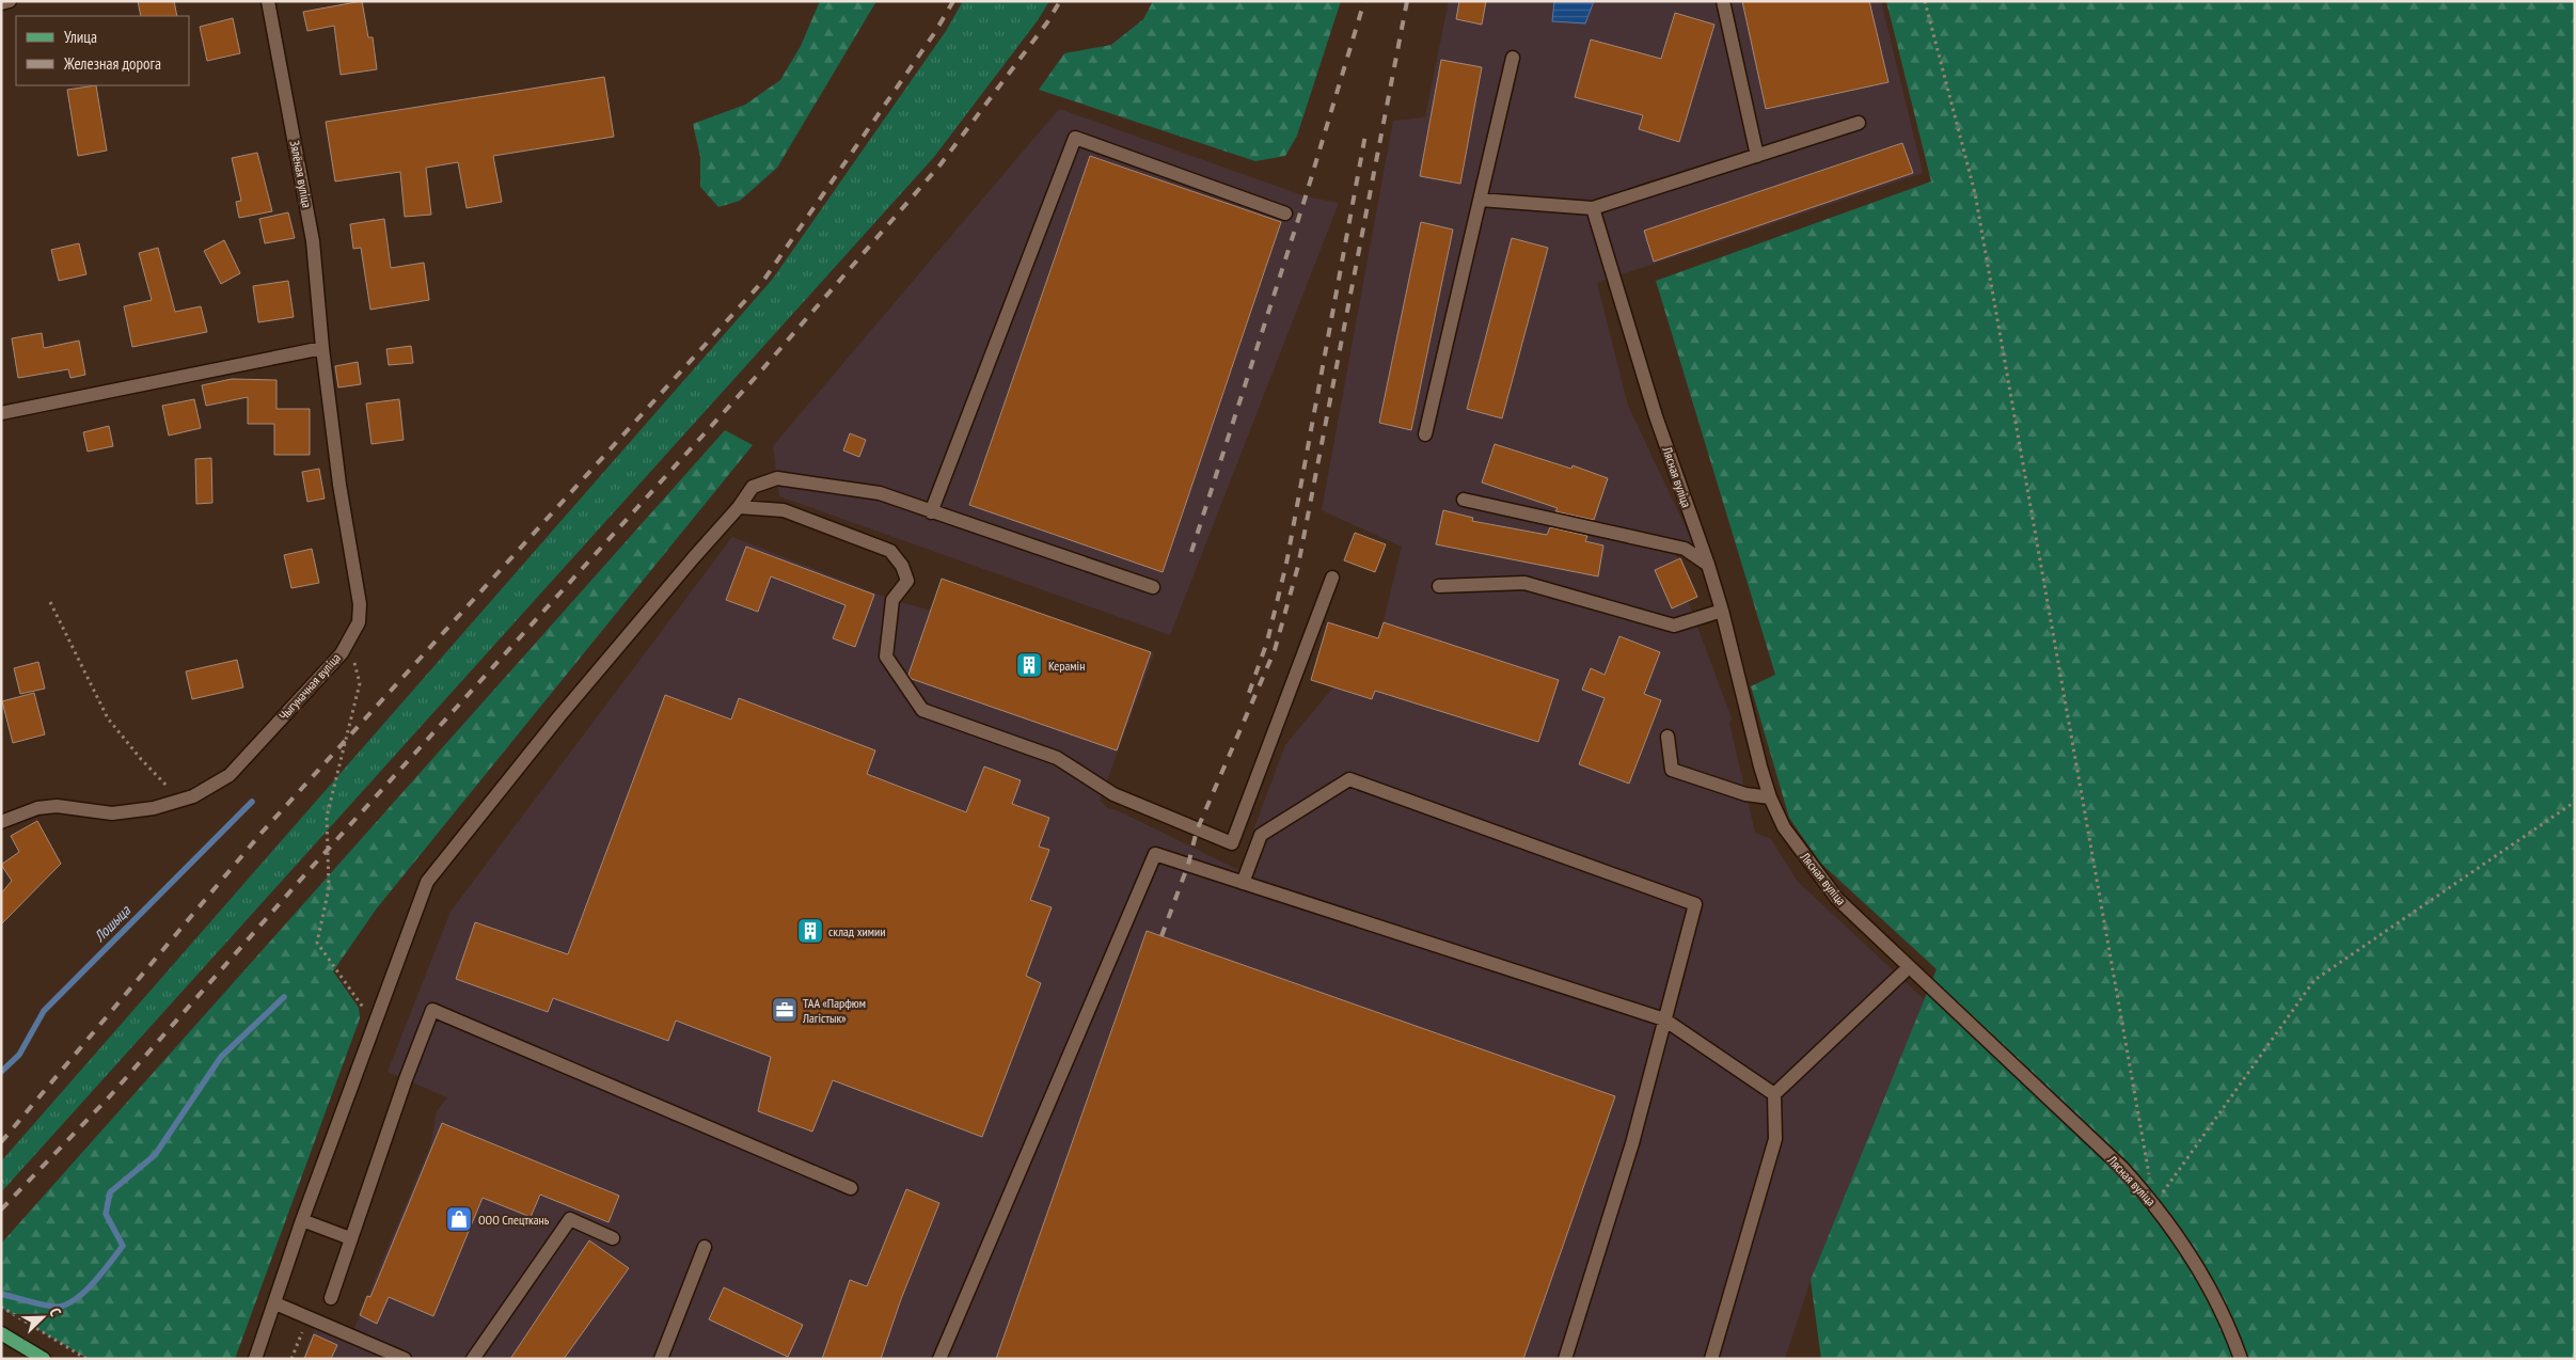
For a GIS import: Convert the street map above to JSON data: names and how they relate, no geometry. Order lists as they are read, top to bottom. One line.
{"streets":{"street":["Зялёная вуліца","Лясная вуліца","Чыгуначная вуліца"]},"crossings":[["Зялёная вуліца","Чыгуначная вуліца"]],"water":["Лошыца"],"places":{"building":["Керамін","склад химии"],"office":["ТАА «Парфюм Лагістык»"],"shop":["ООО Спецткань"]},"legend":["Улица","Железная дорога"],"north":"top right"}
